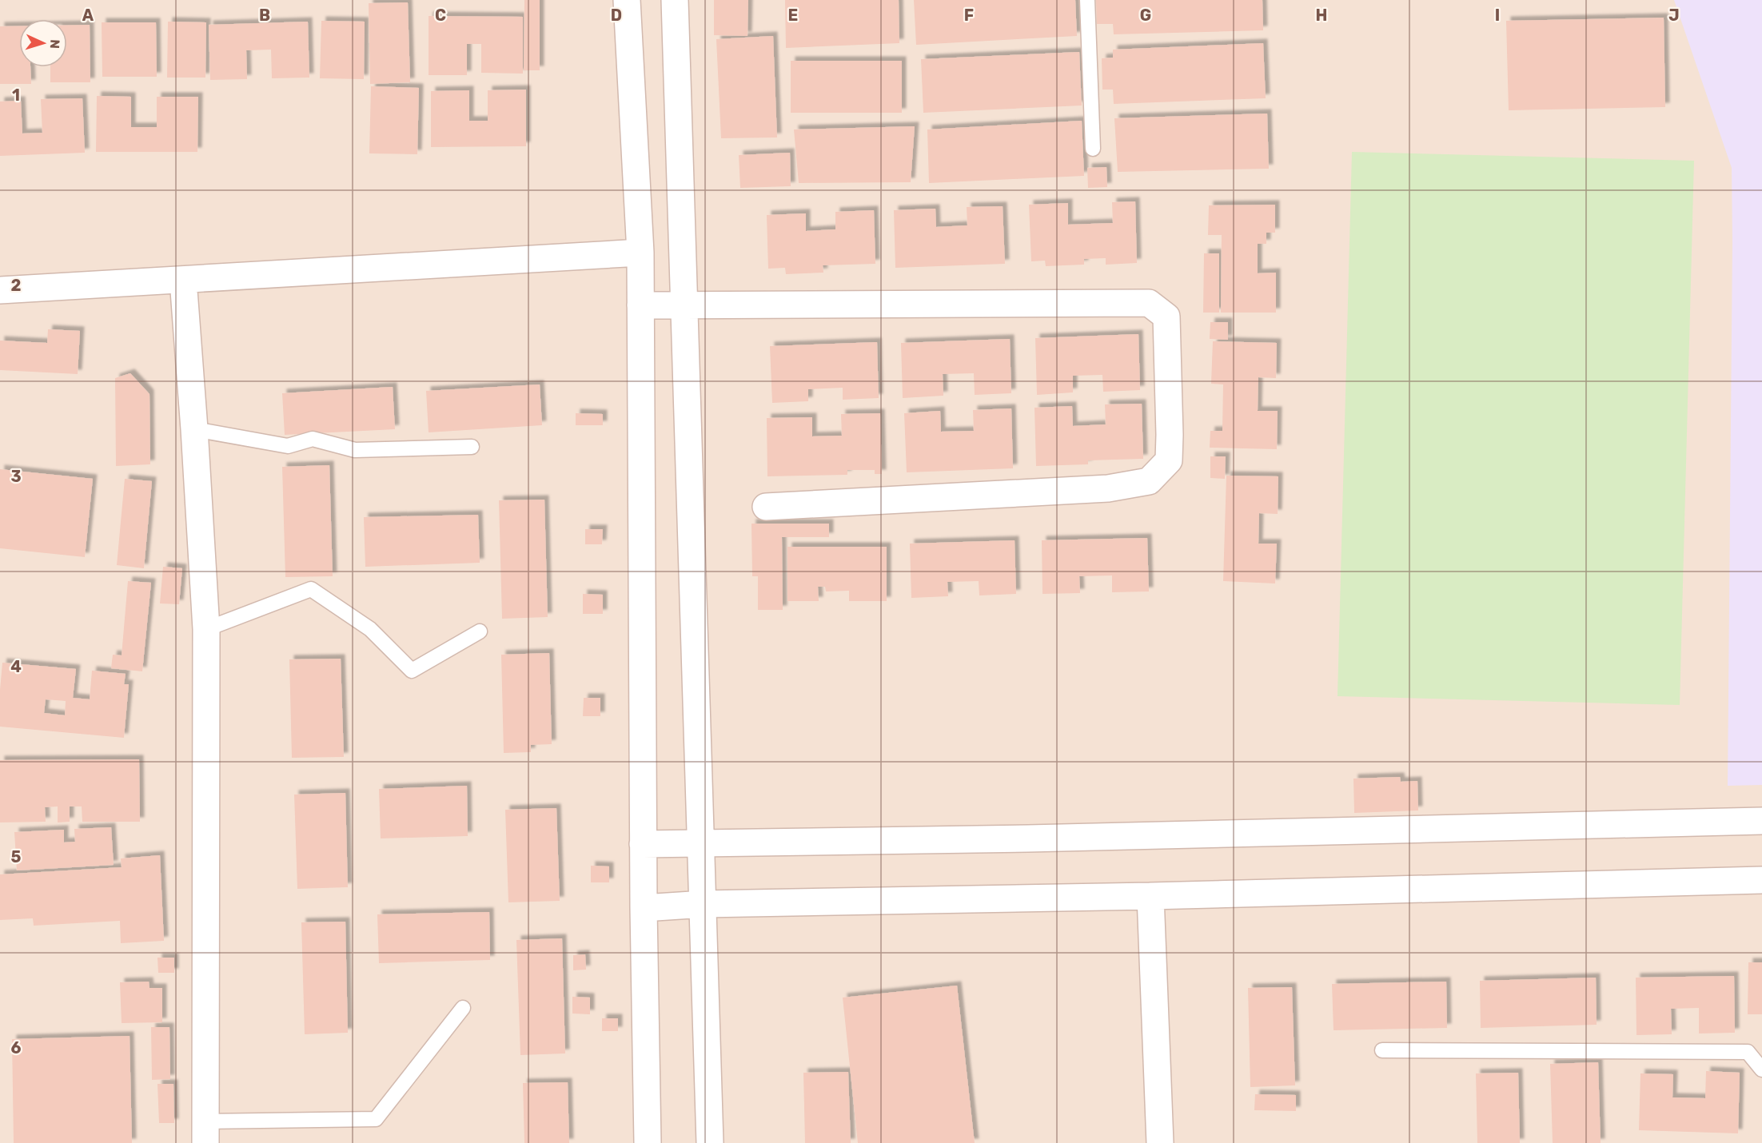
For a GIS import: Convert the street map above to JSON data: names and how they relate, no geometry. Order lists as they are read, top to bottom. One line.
{"north":"right","grid":{"columns":["A","B","C","D","E","F","G","H","I","J"],"rows":["1","2","3","4","5","6"]}}
